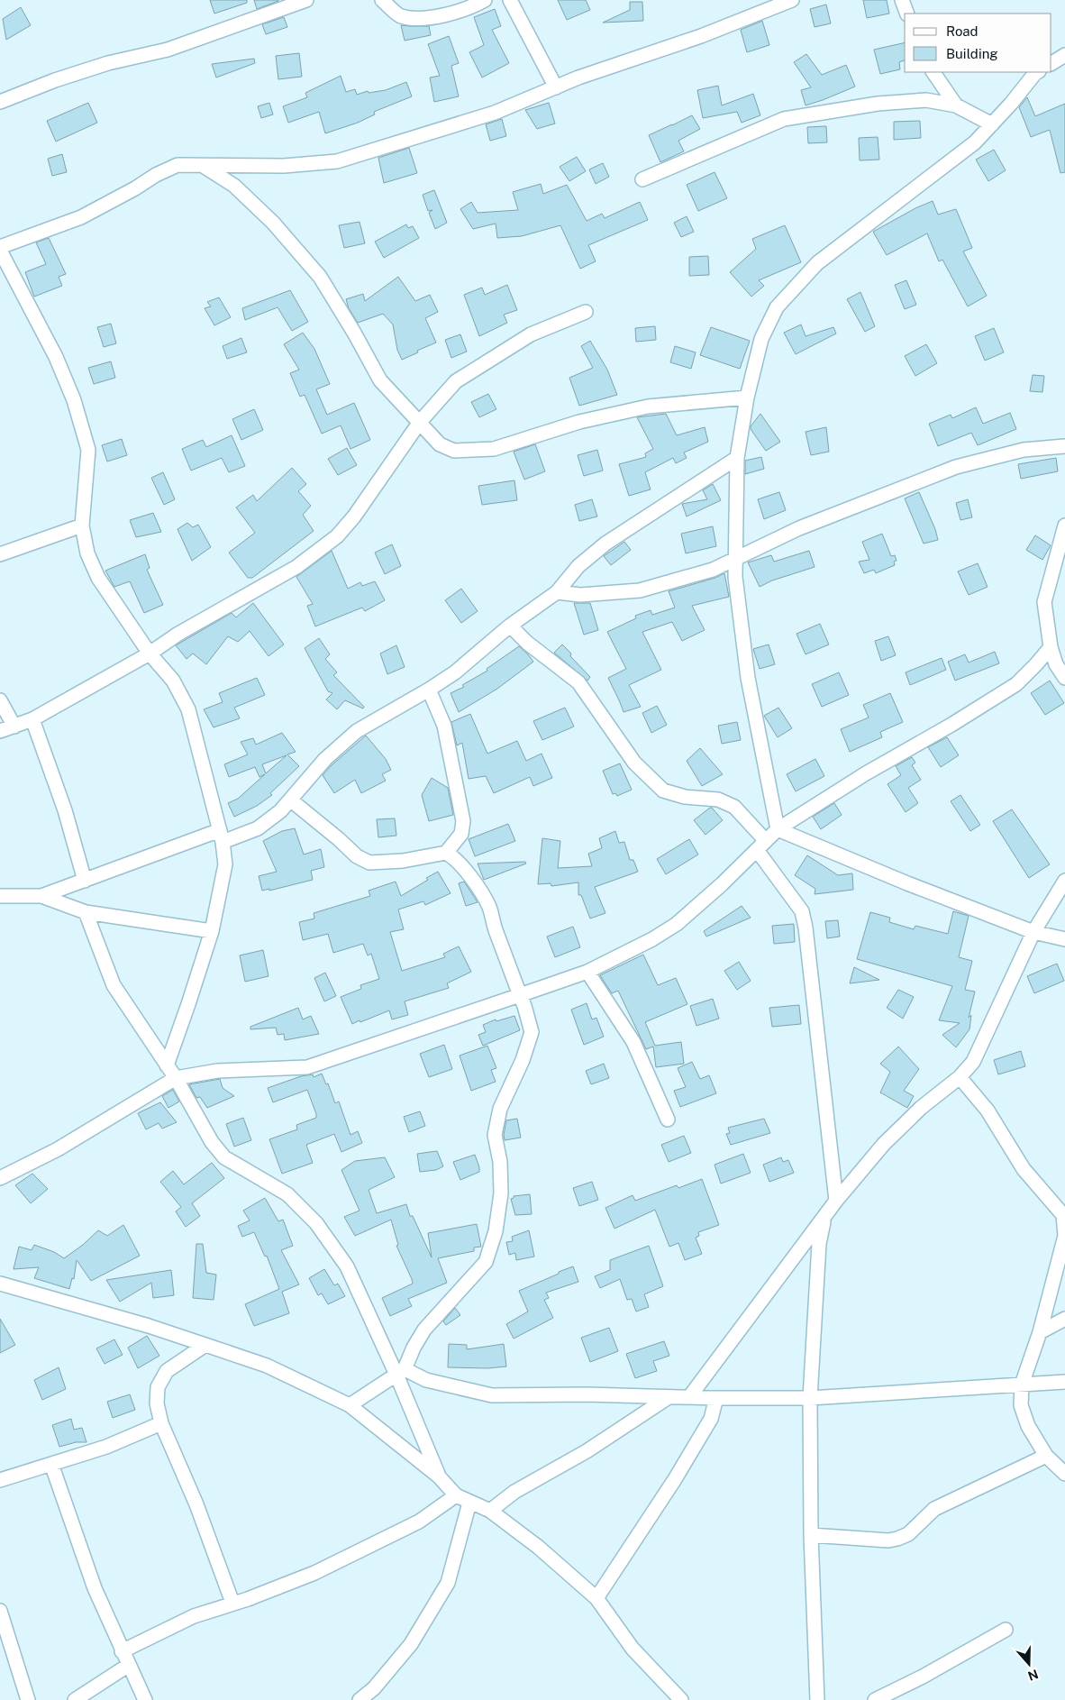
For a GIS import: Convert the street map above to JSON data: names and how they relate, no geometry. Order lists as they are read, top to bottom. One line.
{"legend":["Road","Building"],"north":"bottom"}
